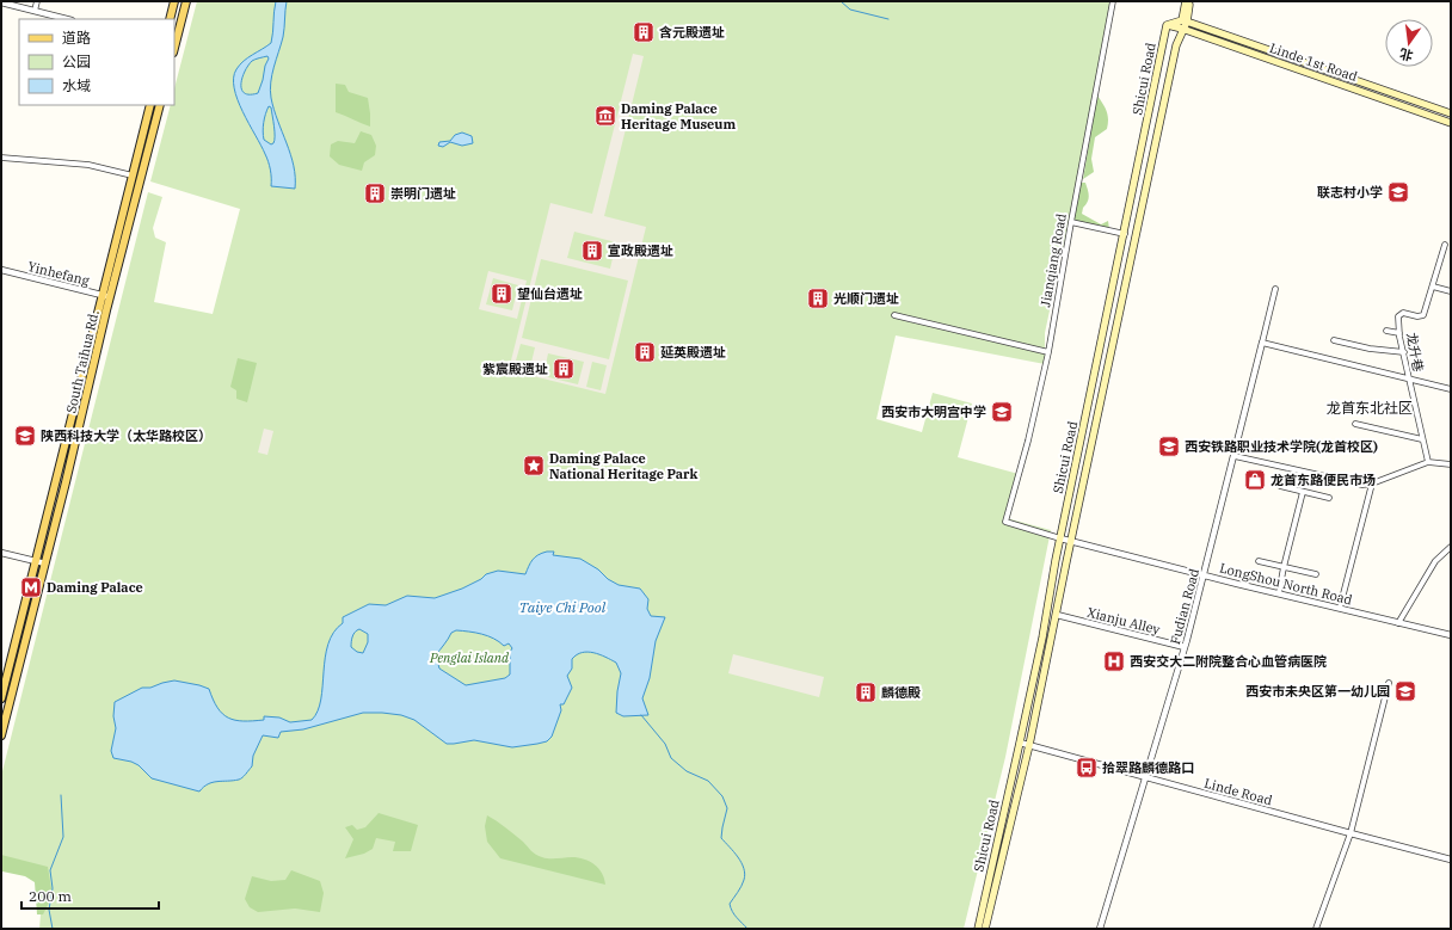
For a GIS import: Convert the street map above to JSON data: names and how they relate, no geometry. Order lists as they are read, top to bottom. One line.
{"streets":{"main road":["Linde 1st Road","Shicui Road","South Taihua Rd."],"street":["Jianqiang Road","Yinhefang","龙升巷","LongShou North Road","Fudian Road","Xianju Alley","Linde Road"]},"crossings":[["Linde 1st Road","Shicui Road"],["Shicui Road","Jianqiang Road"],["Shicui Road","LongShou North Road"],["Shicui Road","Xianju Alley"],["Shicui Road","Linde Road"],["Jianqiang Road","LongShou North Road"],["Yinhefang","South Taihua Rd."],["LongShou North Road","Fudian Road"],["Fudian Road","Xianju Alley"],["Fudian Road","Linde Road"]],"districts":["龙首东北社区"],"water":["Taiye Chi Pool"],"parks":["Penglai Island"],"places":{"building":["含元殿遗址","崇明门遗址","宣政殿遗址","望仙台遗址","光顺门遗址","延英殿遗址","紫宸殿遗址","麟德殿"],"museum":["Daming Palace Heritage Museum"],"school or university":["联志村小学","西安市大明宫中学","陕西科技大学（太华路校区）","西安铁路职业技术学院(龙首校区)","西安市未央区第一幼儿园"],"place":["Daming Palace National Heritage Park"],"shop":["龙首东路便民市场"],"metro station":["Daming Palace"],"hospital":["西安交大二附院整合心血管病医院"],"bus stop":["拾翠路麟德路口"]},"legend":["道路","公园","水域"],"scale_bar":"200 m","north":"bottom"}
